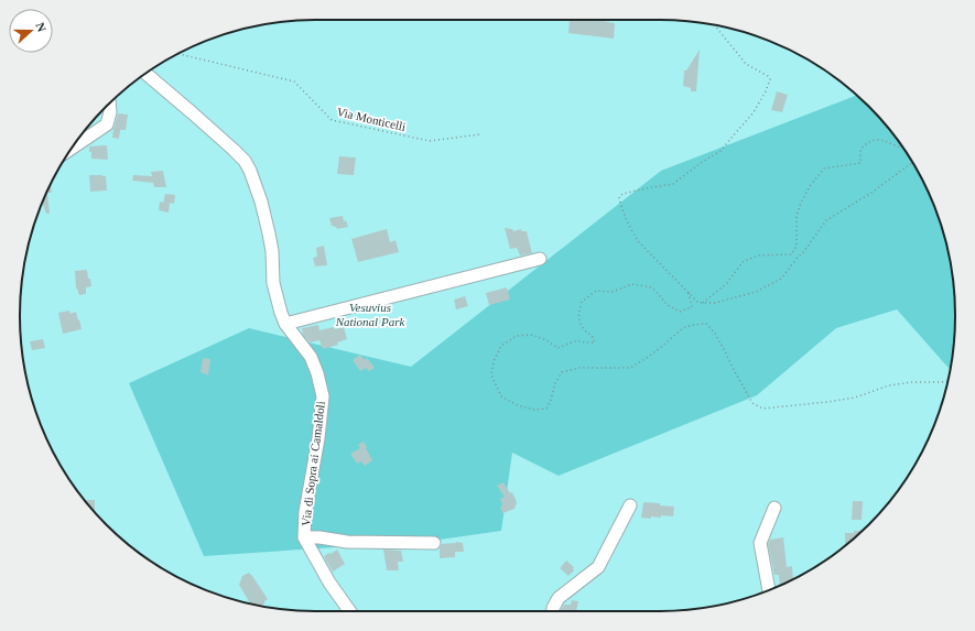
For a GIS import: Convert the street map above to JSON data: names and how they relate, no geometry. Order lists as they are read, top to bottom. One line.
{"streets":{"street":["Via di Sopra ai Camaldoli"],"path":["Via Monticelli"]},"parks":["Vesuvius National Park"],"north":"right"}
